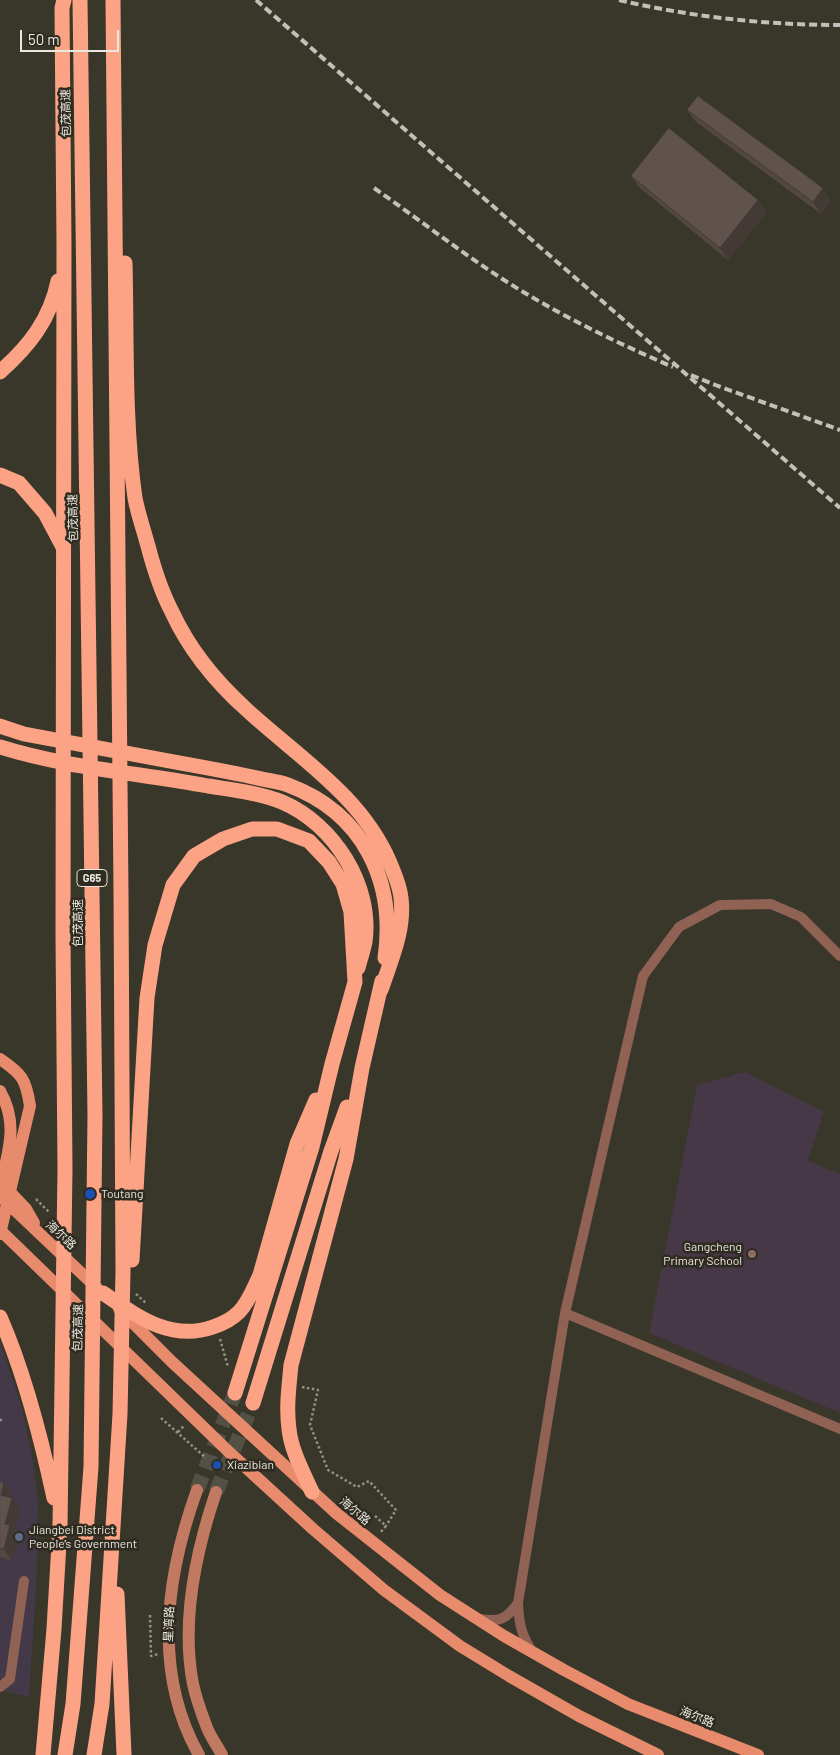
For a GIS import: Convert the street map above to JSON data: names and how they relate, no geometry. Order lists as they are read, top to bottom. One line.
{"streets":{"highway":["包茂高速","G65"],"main road":["海尔路"],"street":["星湾路"]},"places":["Toutang","Gangcheng Primary School","Xiazibian","Jiangbei District People’s Government"],"scale_bar":"50 m"}
